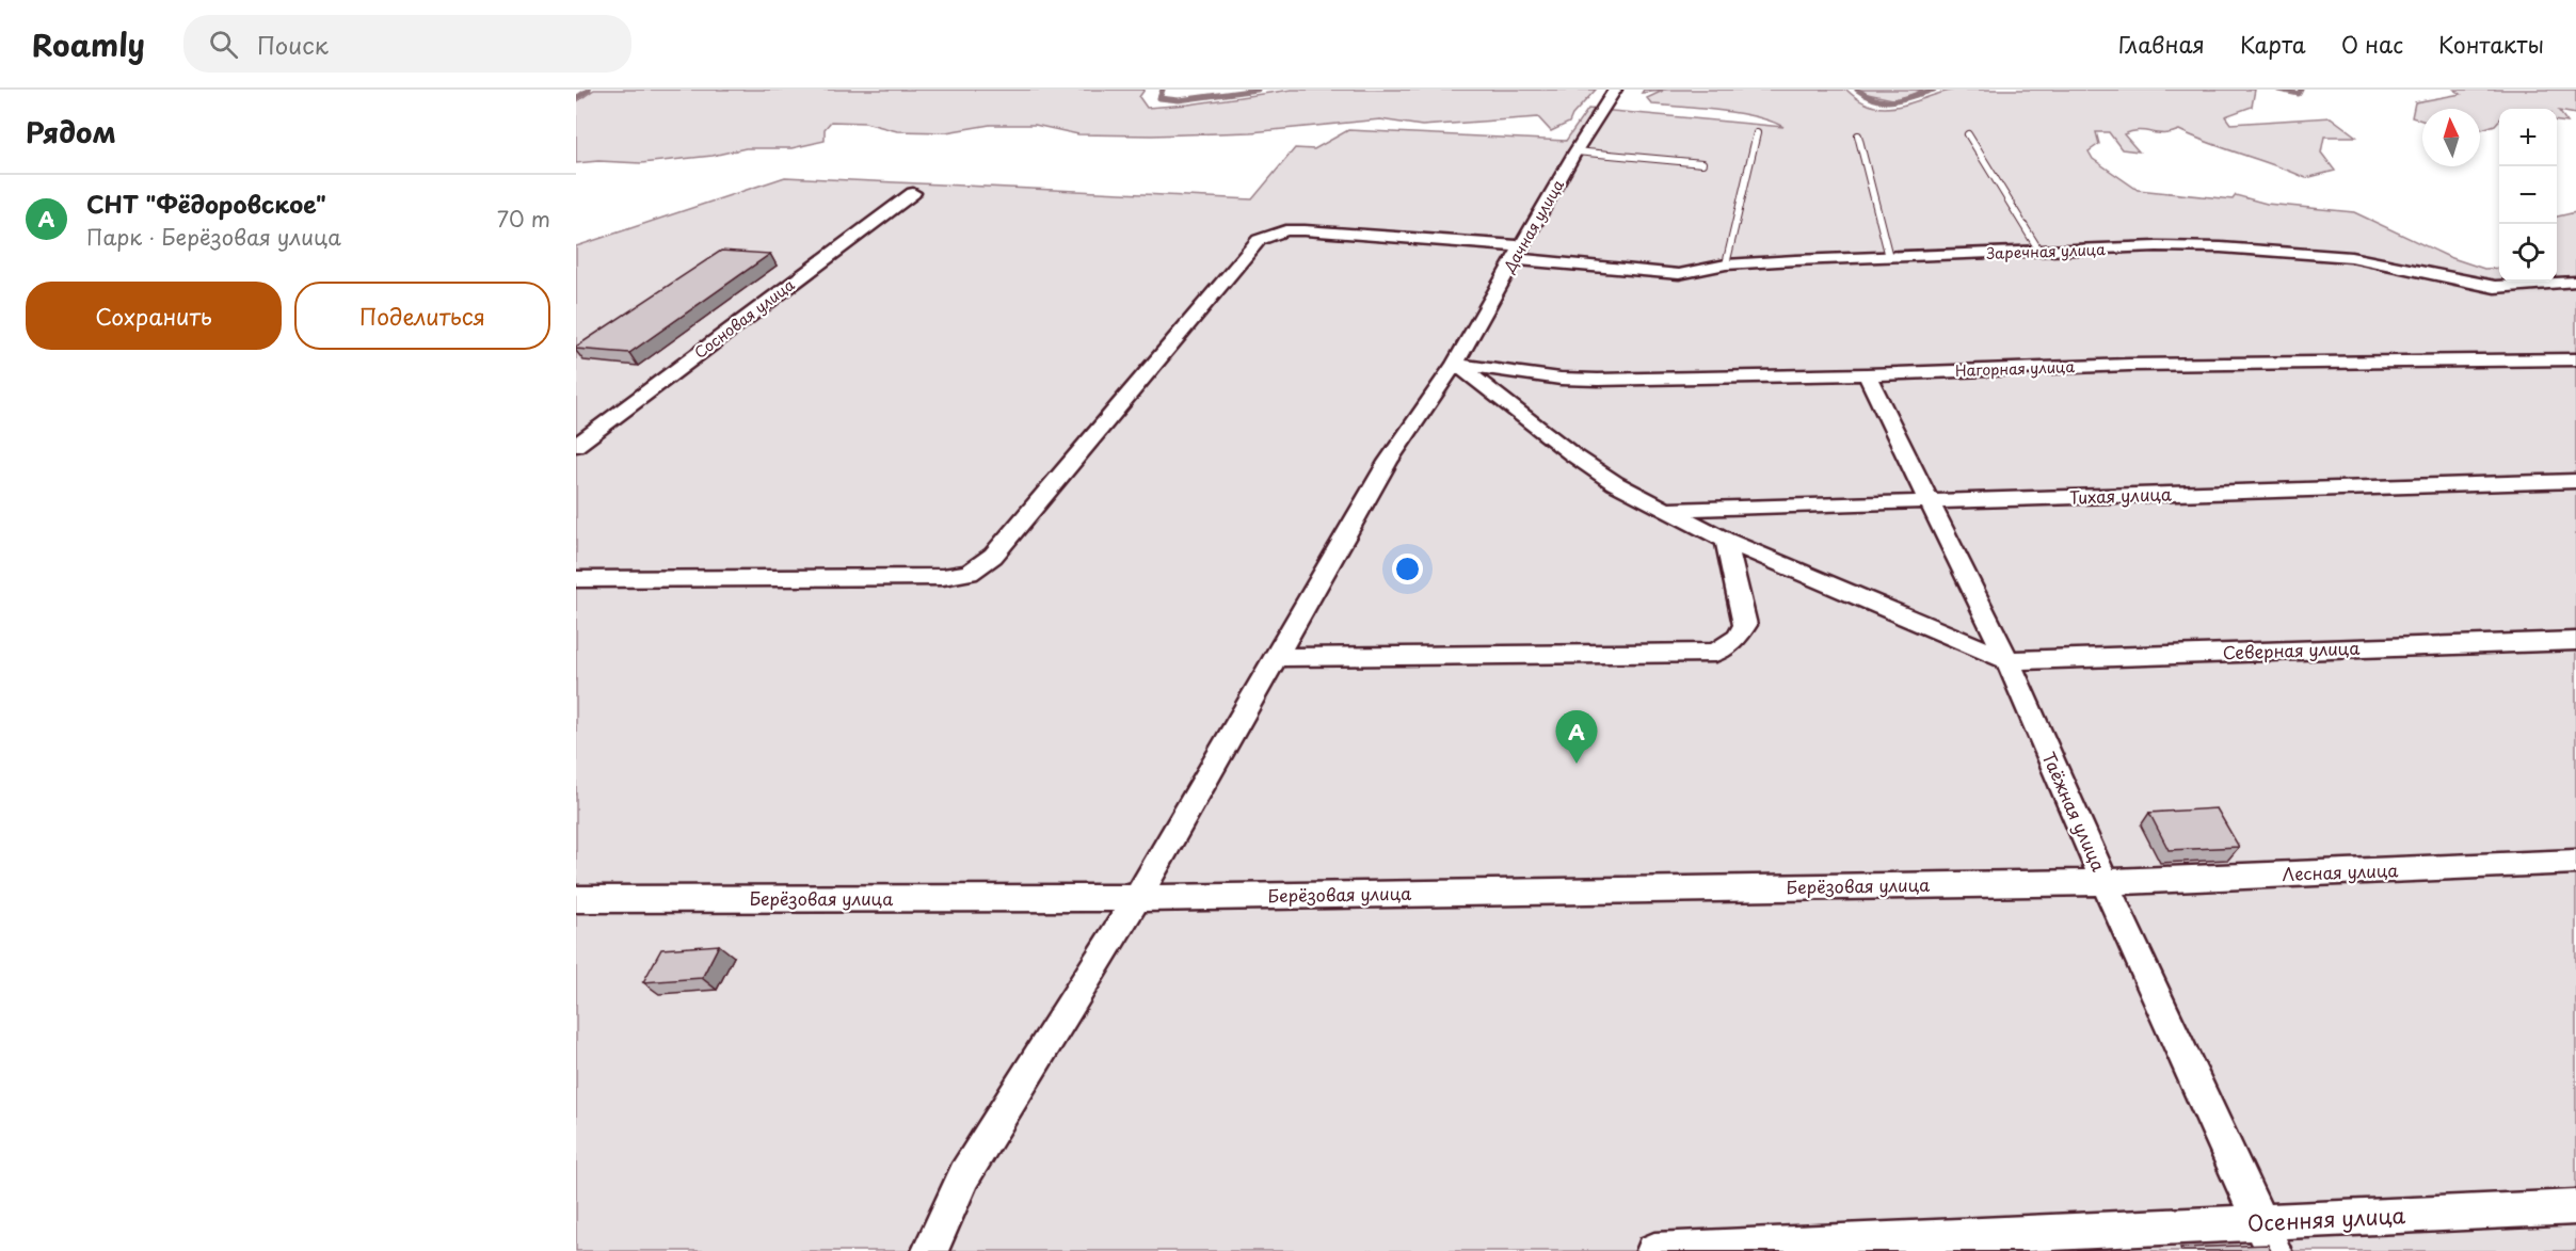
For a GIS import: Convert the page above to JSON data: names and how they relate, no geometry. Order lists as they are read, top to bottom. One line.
{"streets":{"street":["Дачная улица","Заречная улица","Сосновая улица","Нагорная улица","Тихая улица","Северная улица","Таёжная улица","Лесная улица","Берёзовая улица","Осенняя улица"]},"crossings":[["Дачная улица","Заречная улица"],["Дачная улица","Нагорная улица"],["Дачная улица","Берёзовая улица"],["Нагорная улица","Таёжная улица"],["Тихая улица","Таёжная улица"],["Северная улица","Таёжная улица"],["Таёжная улица","Лесная улица"],["Таёжная улица","Берёзовая улица"],["Таёжная улица","Осенняя улица"],["Лесная улица","Берёзовая улица"]],"north":"top","page":{"header":"Roamly","search":"Поиск","nav":["Главная","Карта","О нас","Контакты"],"heading":"Рядом","map_buttons":["+","−"],"list":[{"mark":"A","name":"СНТ \"Фёдоровское\"","note":"Парк · Берёзовая улица","value":"70 m"}],"buttons":["Сохранить","Поделиться"],"pins":"A"}}
